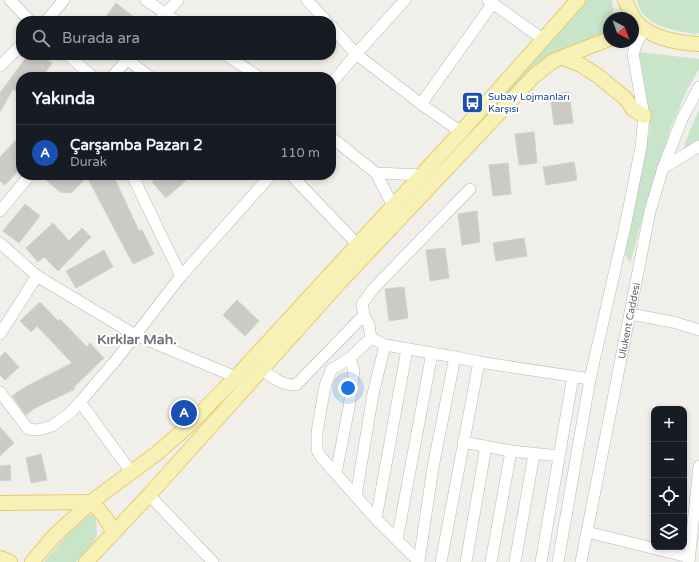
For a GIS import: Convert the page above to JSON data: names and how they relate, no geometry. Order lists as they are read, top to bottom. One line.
{"streets":{"street":["Ulukent Caddesi"]},"districts":["Kırklar Mah."],"places":{"bus stop":["Subay Lojmanları Karşısı"]},"north":"bottom right","page":{"search":"Burada ara","heading":"Yakında","list":[{"mark":"A","name":"Çarşamba Pazarı 2","note":"Durak","value":"110 m"}],"pins":"A","map_buttons":["+","−"]}}
